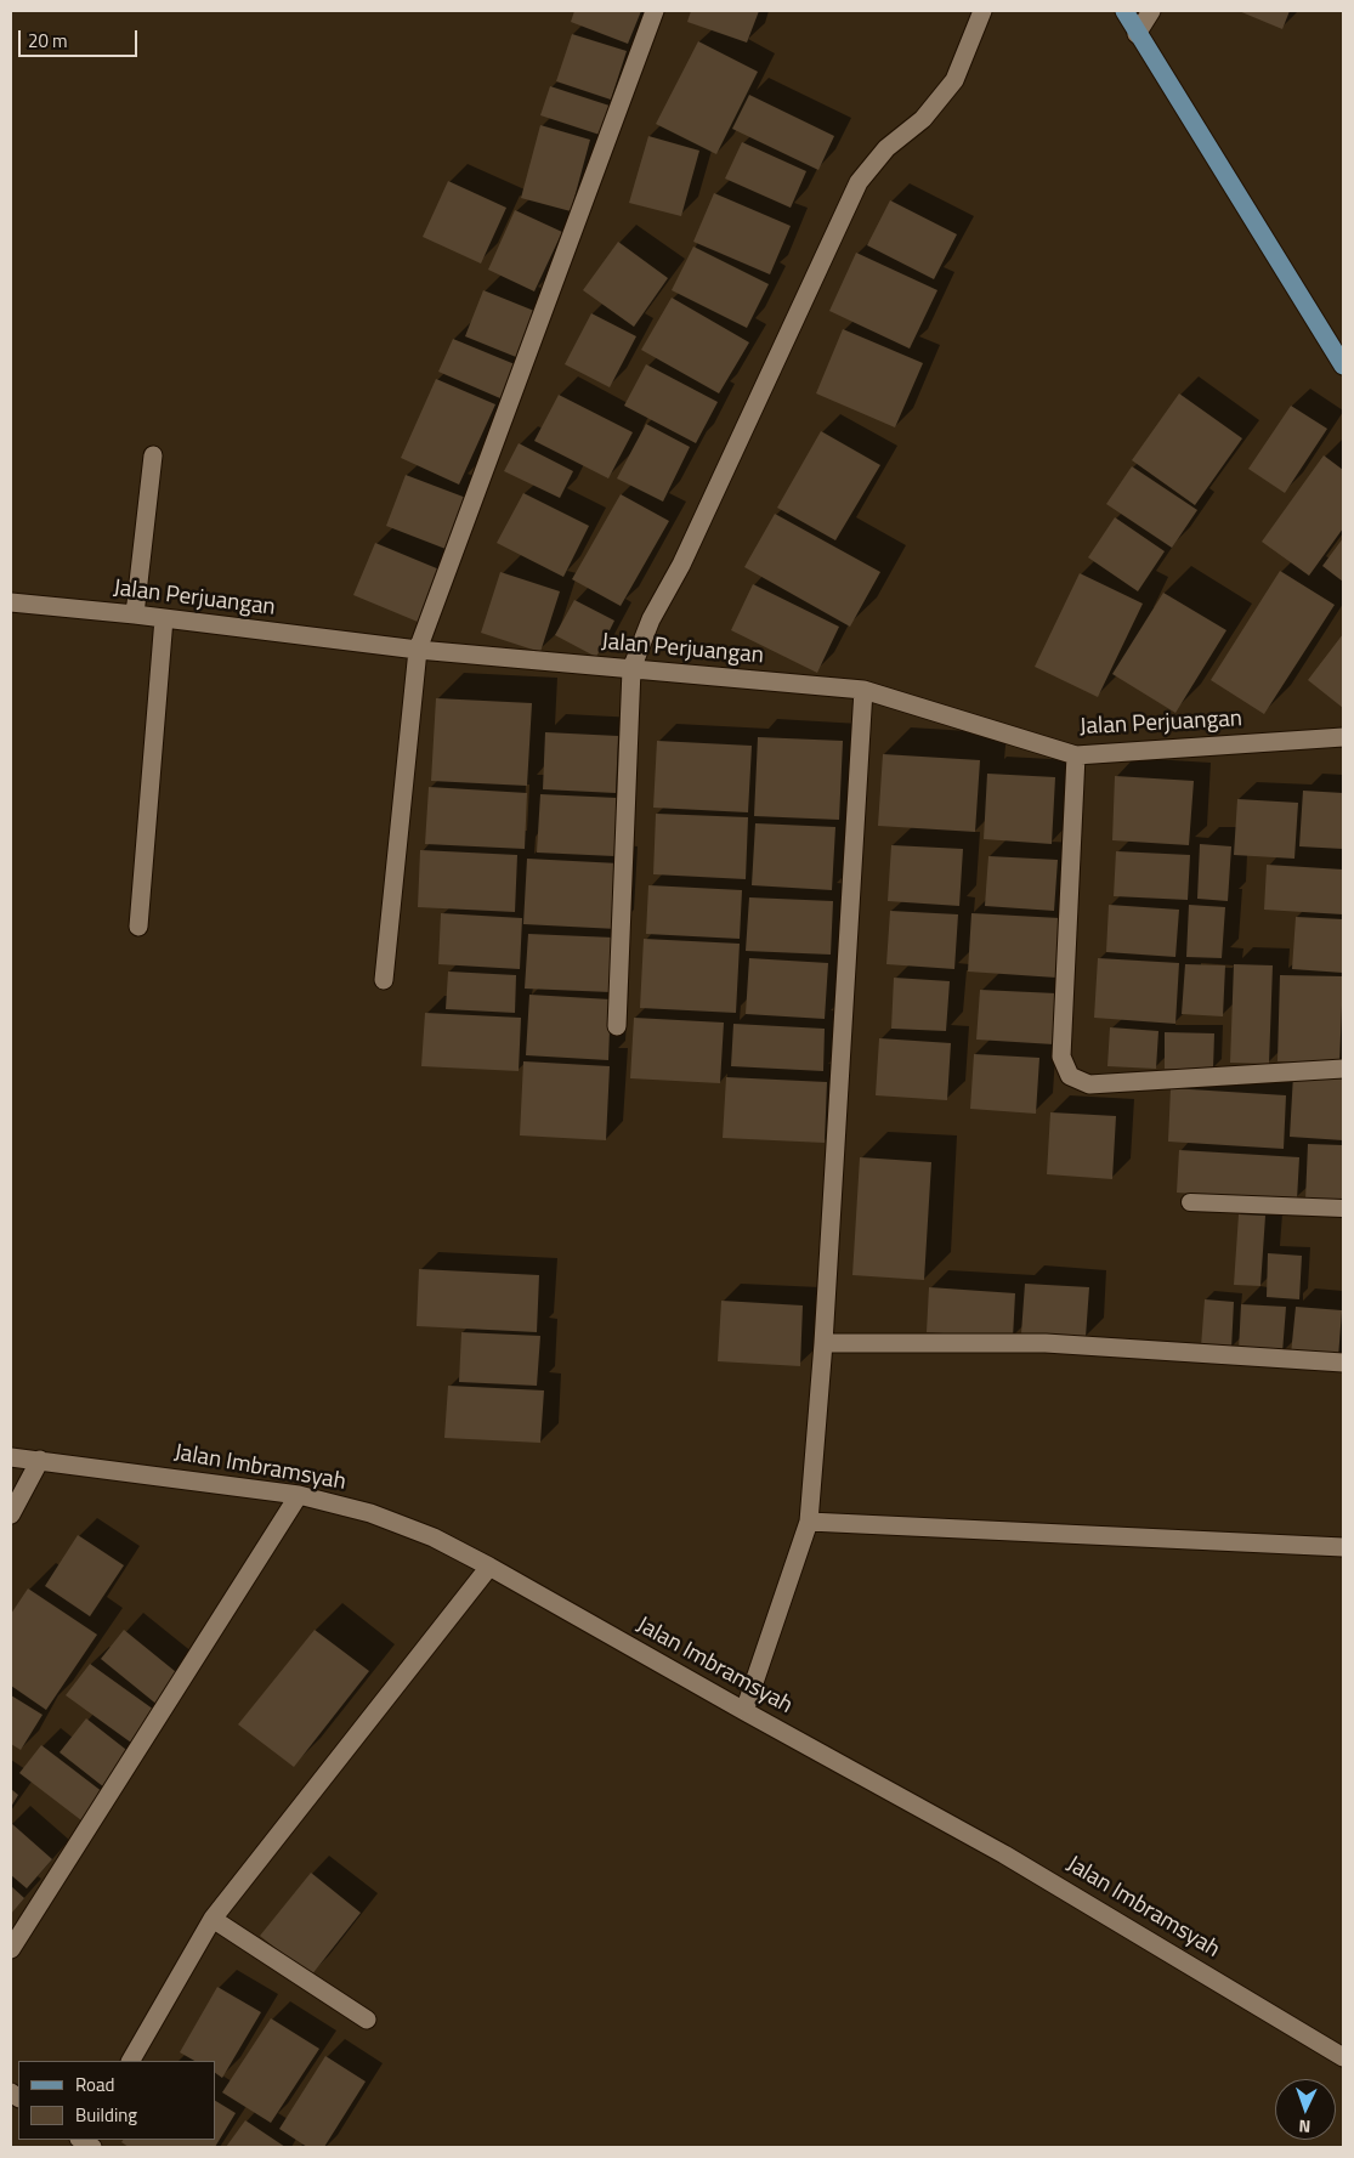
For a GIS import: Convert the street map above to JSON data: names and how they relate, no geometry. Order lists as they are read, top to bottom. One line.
{"streets":{"street":["Jalan Perjuangan","Jalan Imbramsyah"]},"legend":["Road","Building"],"scale_bar":"20 m","north":"bottom"}
